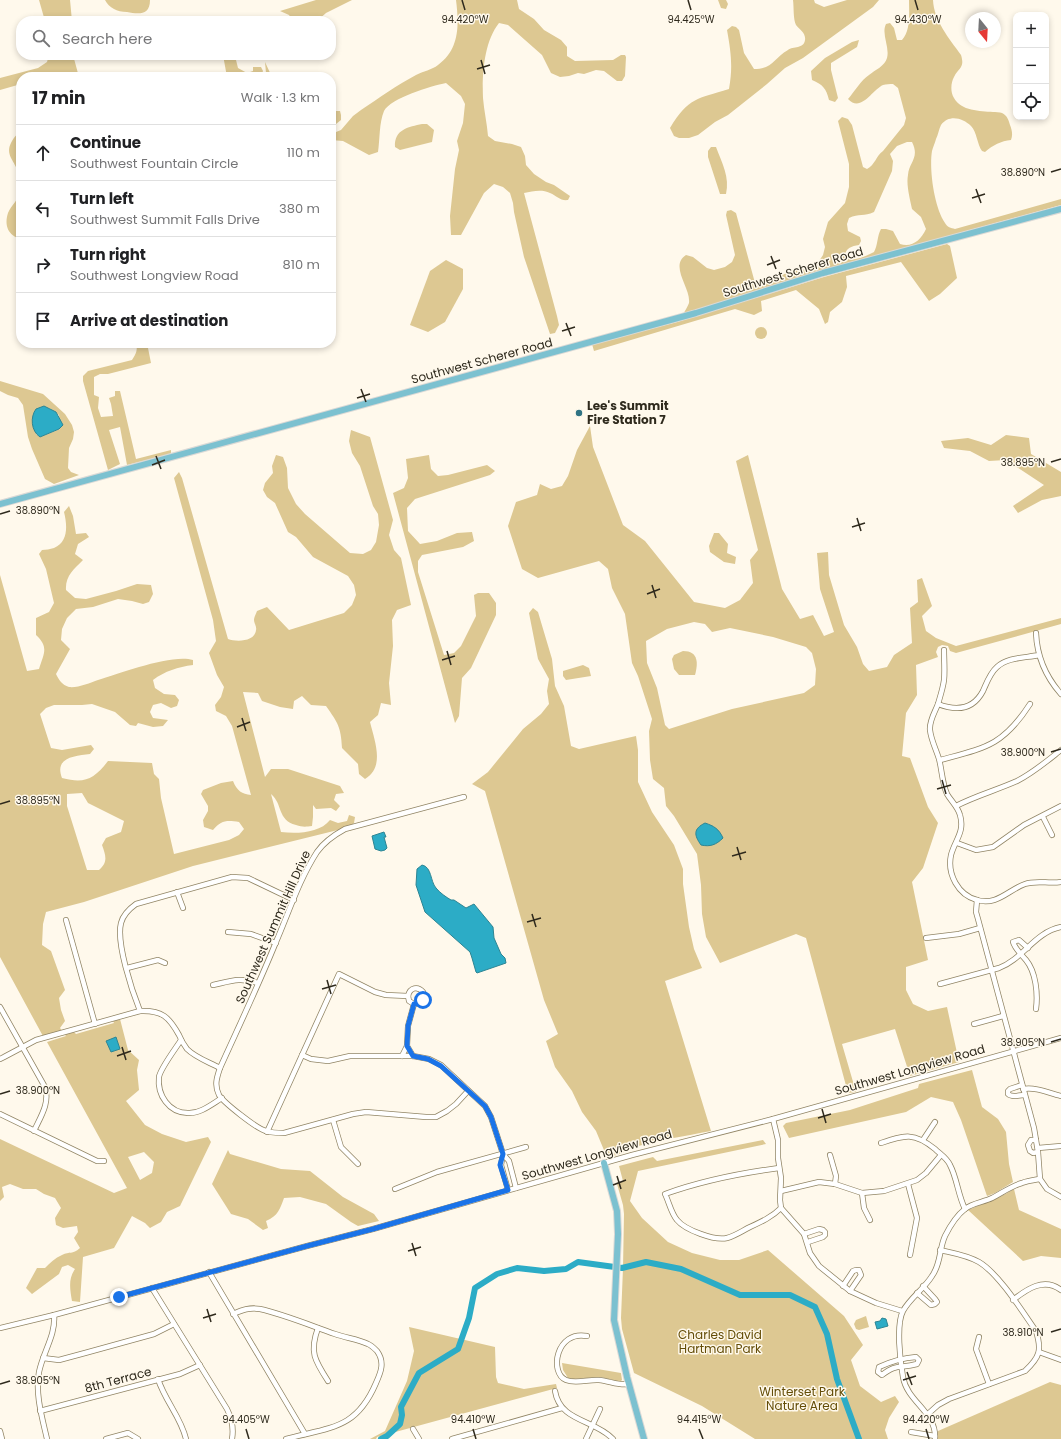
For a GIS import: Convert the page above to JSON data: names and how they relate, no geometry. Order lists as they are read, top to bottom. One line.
{"streets":{"main road":["Southwest Scherer Road"],"street":["Southwest Summit Hill Drive","Southwest Longview Road","8th Terrace"]},"parks":["Charles David Hartman Park","Winterset Park Nature Area"],"places":["Lee's Summit Fire Station 7"],"north":"bottom","page":{"map_buttons":["+","−"],"search":"Search here","heading":["17 min","Walk · 1.3 km"],"list":[["Continue","Southwest Fountain Circle","110 m"],["Turn left","Southwest Summit Falls Drive","380 m"],["Turn right","Southwest Longview Road","810 m"],"Arrive at destination"]},"coordinates":["94.420°W","94.425°W","94.430°W","38.890°N","38.895°N","38.900°N","38.905°N","38.910°N","94.405°W","94.410°W","94.415°W"]}
